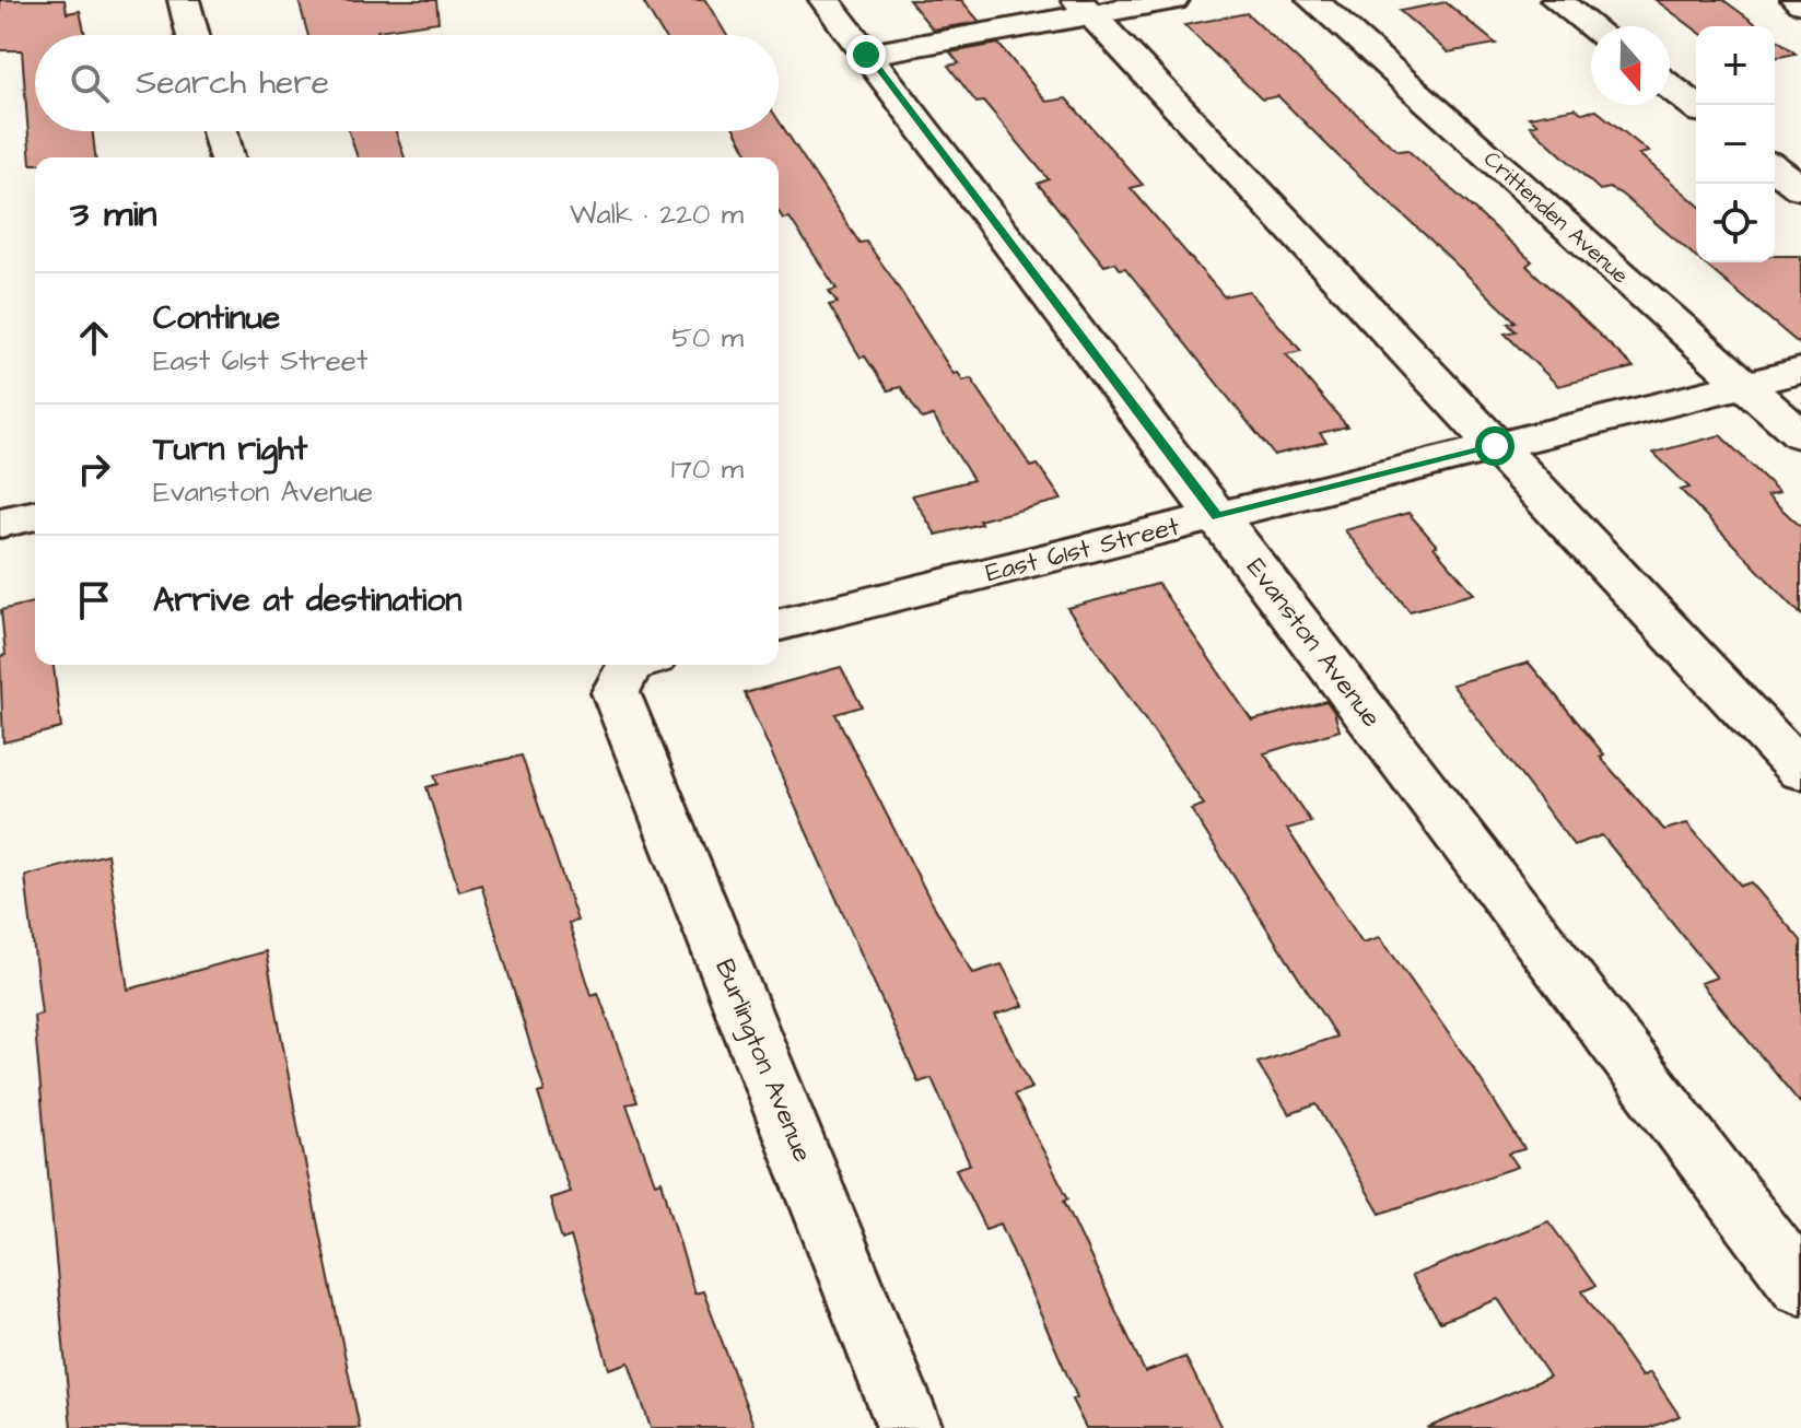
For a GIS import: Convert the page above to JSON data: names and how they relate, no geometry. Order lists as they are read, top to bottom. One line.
{"streets":{"street":["Crittenden Avenue","East 61st Street","Evanston Avenue","Burlington Avenue"]},"crossings":[["Crittenden Avenue","East 61st Street"],["East 61st Street","Evanston Avenue"]],"north":"bottom","page":{"map_buttons":["+","−"],"search":"Search here","heading":["3 min","Walk · 220 m"],"list":[["Continue","East 61st Street","50 m"],["Turn right","Evanston Avenue","170 m"],"Arrive at destination"]}}
